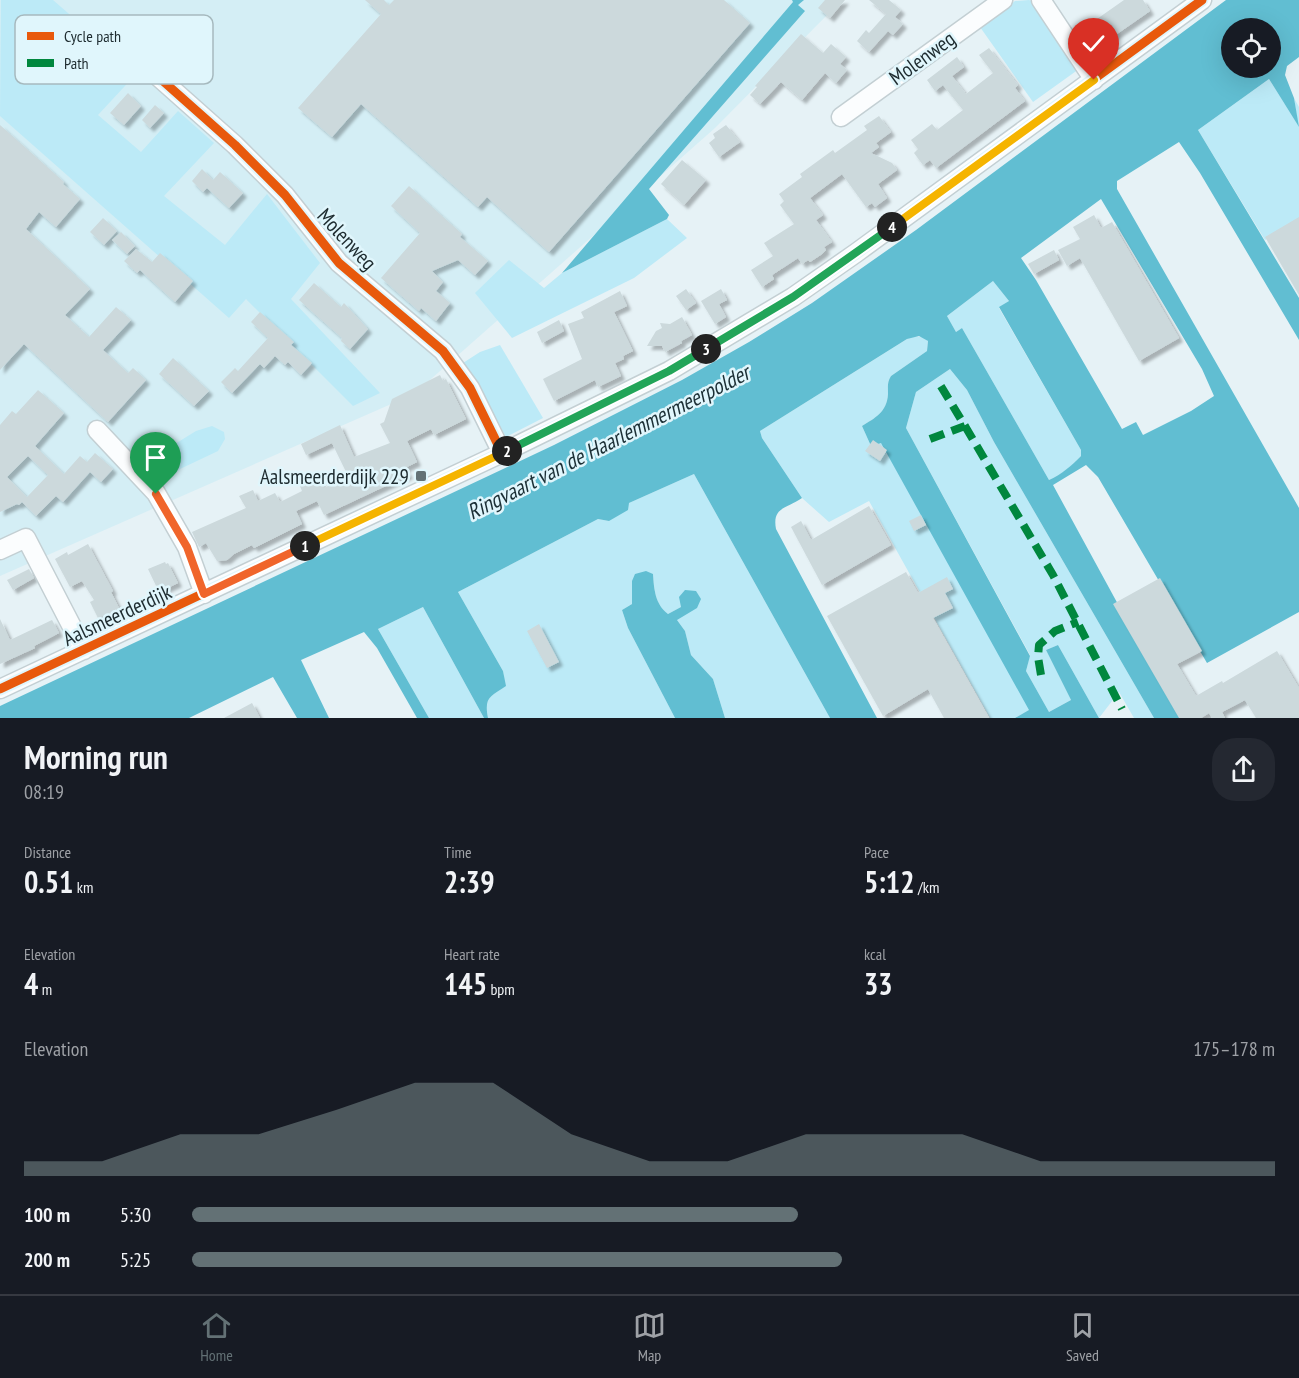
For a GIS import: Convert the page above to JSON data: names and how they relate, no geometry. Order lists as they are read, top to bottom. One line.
{"streets":{"street":["Molenweg","Aalsmeerderdijk"]},"crossings":[["Molenweg","Aalsmeerderdijk"]],"water":["Ringvaart van de Haarlemmermeerpolder"],"places":{"transit":["Aalsmeerderdijk 229"]},"legend":["Cycle path","Path"],"page":{"pins":["4","3","2","1"],"heading":["Morning run","08:19"],"stats":[["Distance","0.51 km"],["Time","2:39"],["Pace","5:12 /km"],["Elevation","4 m"],["Heart rate","145 bpm"],["kcal","33"]],"chart":["Elevation","175–178 m"],"list":[{"name":"100 m","note":"5:30"},{"name":"200 m","note":"5:25"}],"tabs":["Home","Map","Saved"]}}
